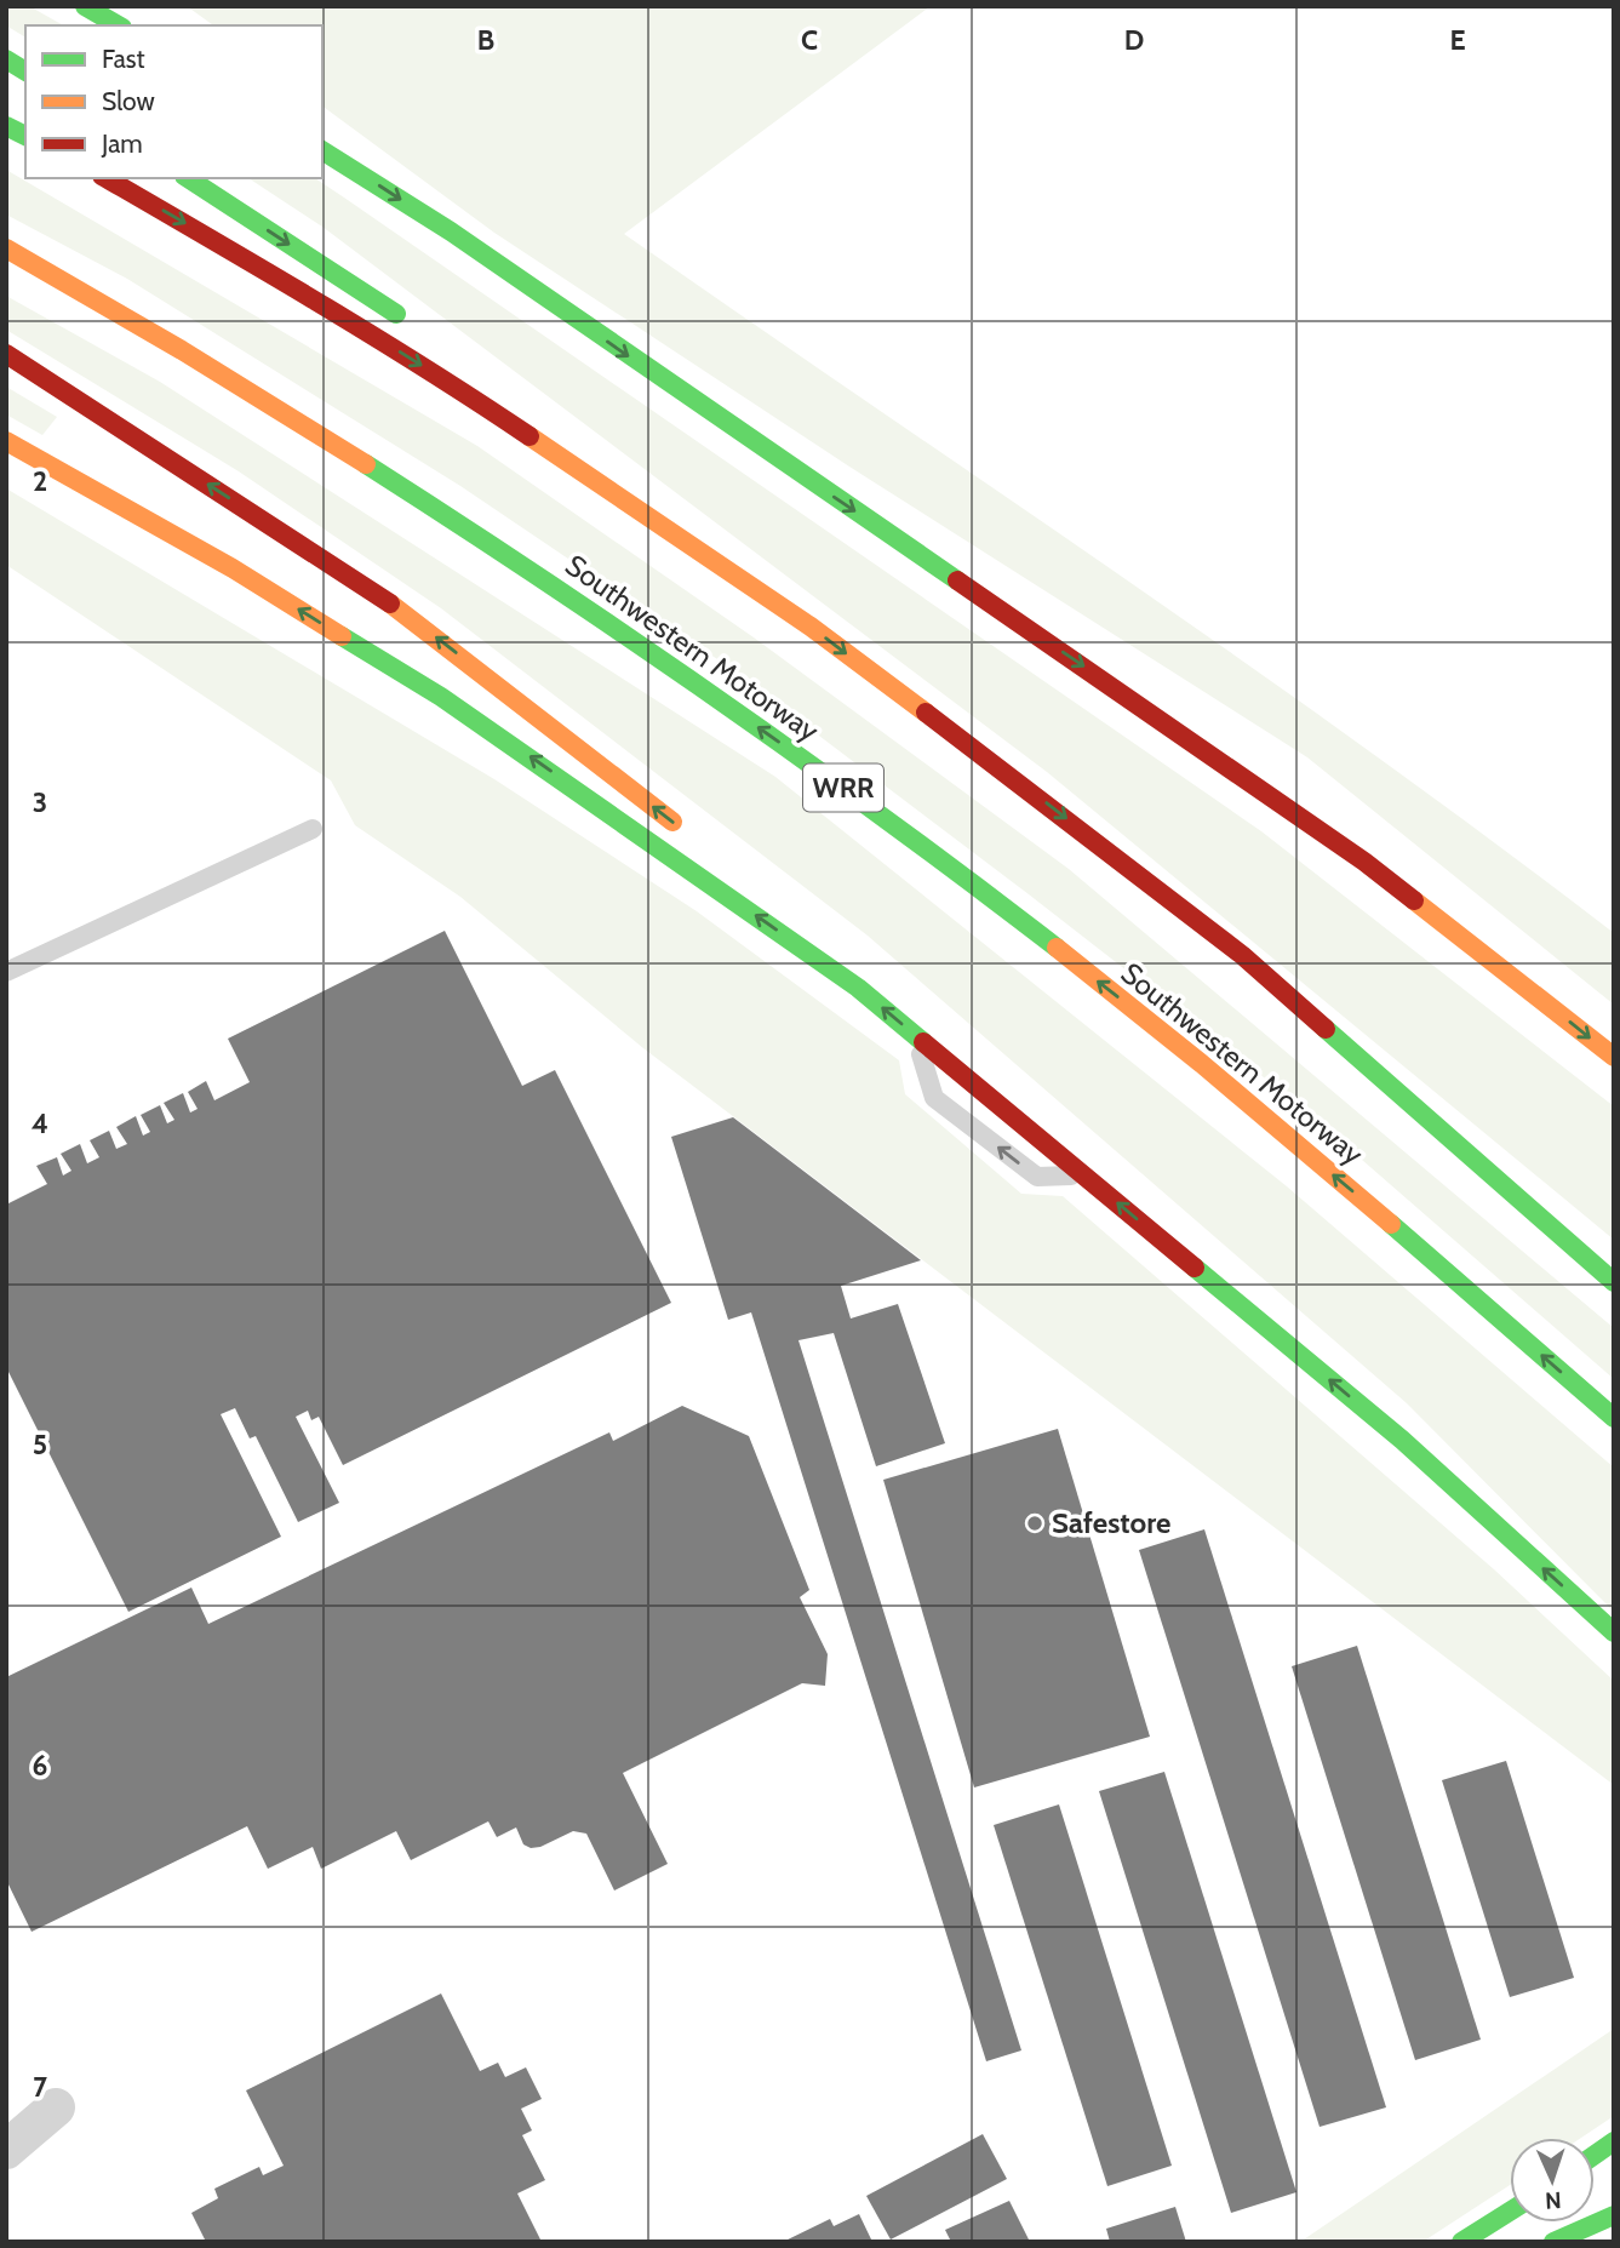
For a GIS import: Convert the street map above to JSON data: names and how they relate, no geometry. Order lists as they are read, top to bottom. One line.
{"streets":{"main road":["Southwestern Motorway","WRR"]},"places":["Safestore"],"legend":["Fast","Slow","Jam"],"north":"bottom","grid":{"columns":["B","C","D","E"],"rows":["2","3","4","5","6","7"]}}
